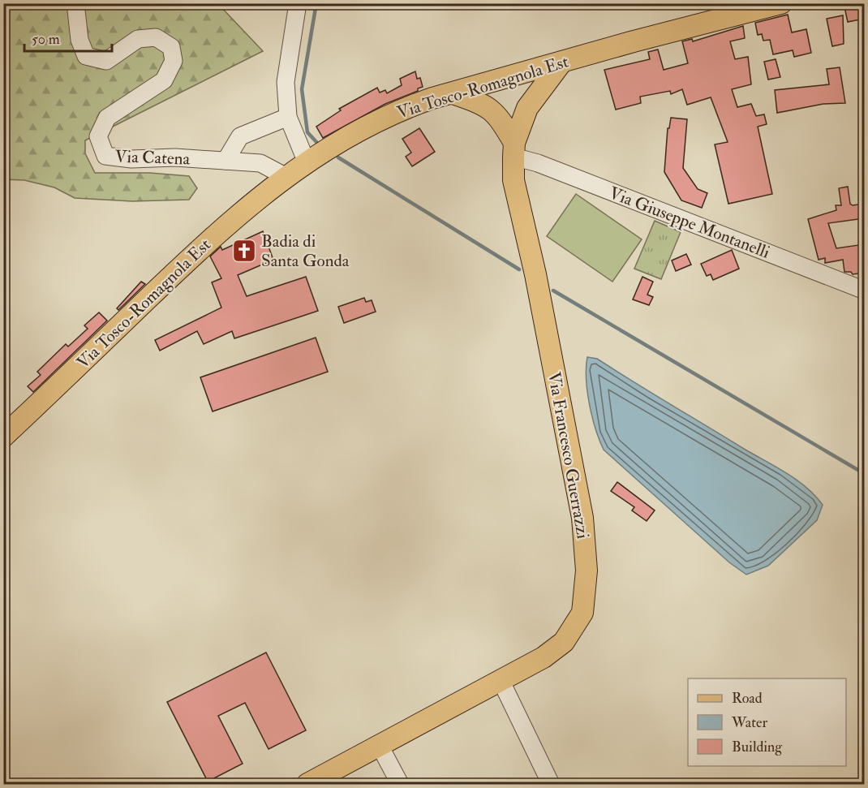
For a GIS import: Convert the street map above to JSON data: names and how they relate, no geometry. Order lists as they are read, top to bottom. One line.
{"streets":{"main road":["Via Tosco-Romagnola Est","Via Francesco Guerrazzi"],"street":["Via Catena","Via Giuseppe Montanelli"]},"crossings":[["Via Tosco-Romagnola Est","Via Catena"],["Via Tosco-Romagnola Est","Via Francesco Guerrazzi"],["Via Giuseppe Montanelli","Via Francesco Guerrazzi"]],"places":{"church":["Badia di Santa Gonda"]},"legend":["Road","Water","Building"],"scale_bar":"50 m"}
